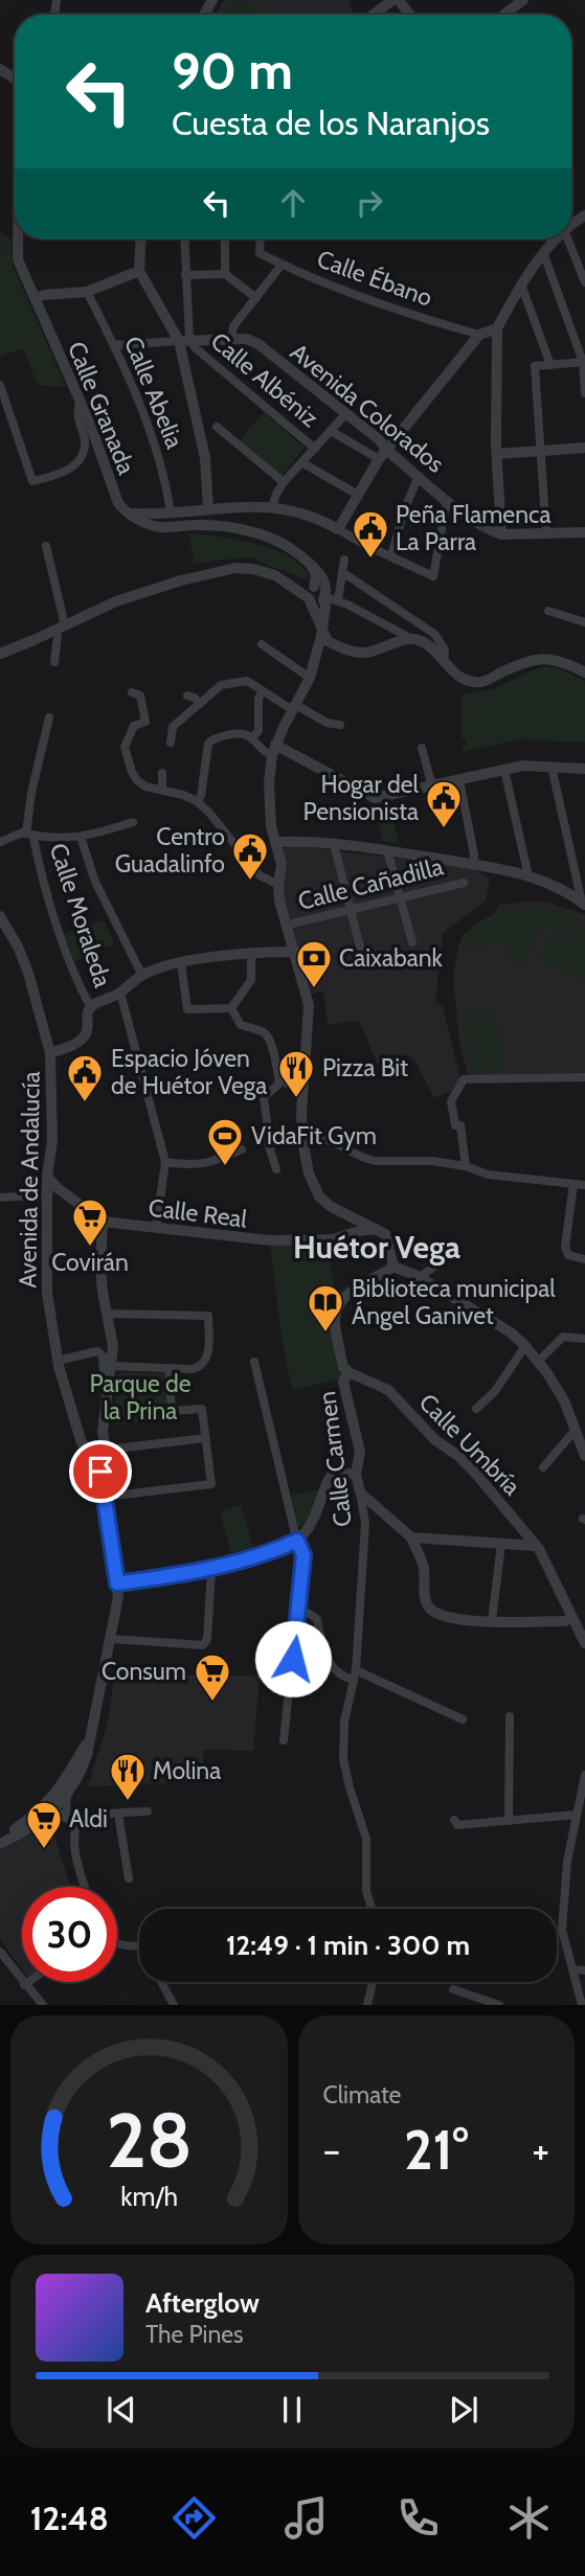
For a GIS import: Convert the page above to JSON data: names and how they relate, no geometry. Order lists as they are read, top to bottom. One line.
{"streets":{"street":["Calle Ébano","Calle Albéniz","Calle Abelia","Calle Granada","Avenida Colorados","Calle Cañadilla","Calle Moraleda","Avenida de Andalucía","Calle Real","Calle Umbría","Calle Carmen"]},"crossings":[["Calle Albéniz","Avenida Colorados"],["Calle Abelia","Avenida Colorados"],["Avenida de Andalucía","Calle Real"],["Calle Real","Calle Carmen"],["Calle Umbría","Calle Carmen"]],"districts":["Huétor Vega"],"parks":["Parque de la Prina"],"places":{"public building":["Peña Flamenca La Parra","Hogar del Pensionista","Centro Guadalinfo","Espacio Jóven de Huétor Vega"],"bank":["Caixabank"],"restaurant":["Pizza Bit","Molina"],"sports":["VidaFit Gym"],"supermarket":["Covirán","Consum","Aldi"],"library":["Biblioteca municipal Ángel Ganivet"]},"page":{"turn":["90 m","Cuesta de los Naranjos"],"limit":"30","trip":"12:49 · 1 min · 300 m","tile":"Climate","heat":["−","21°","+"],"song":["Afterglow","The Pines"],"tabs":"12:48","gauge":["28","km/h"]}}
